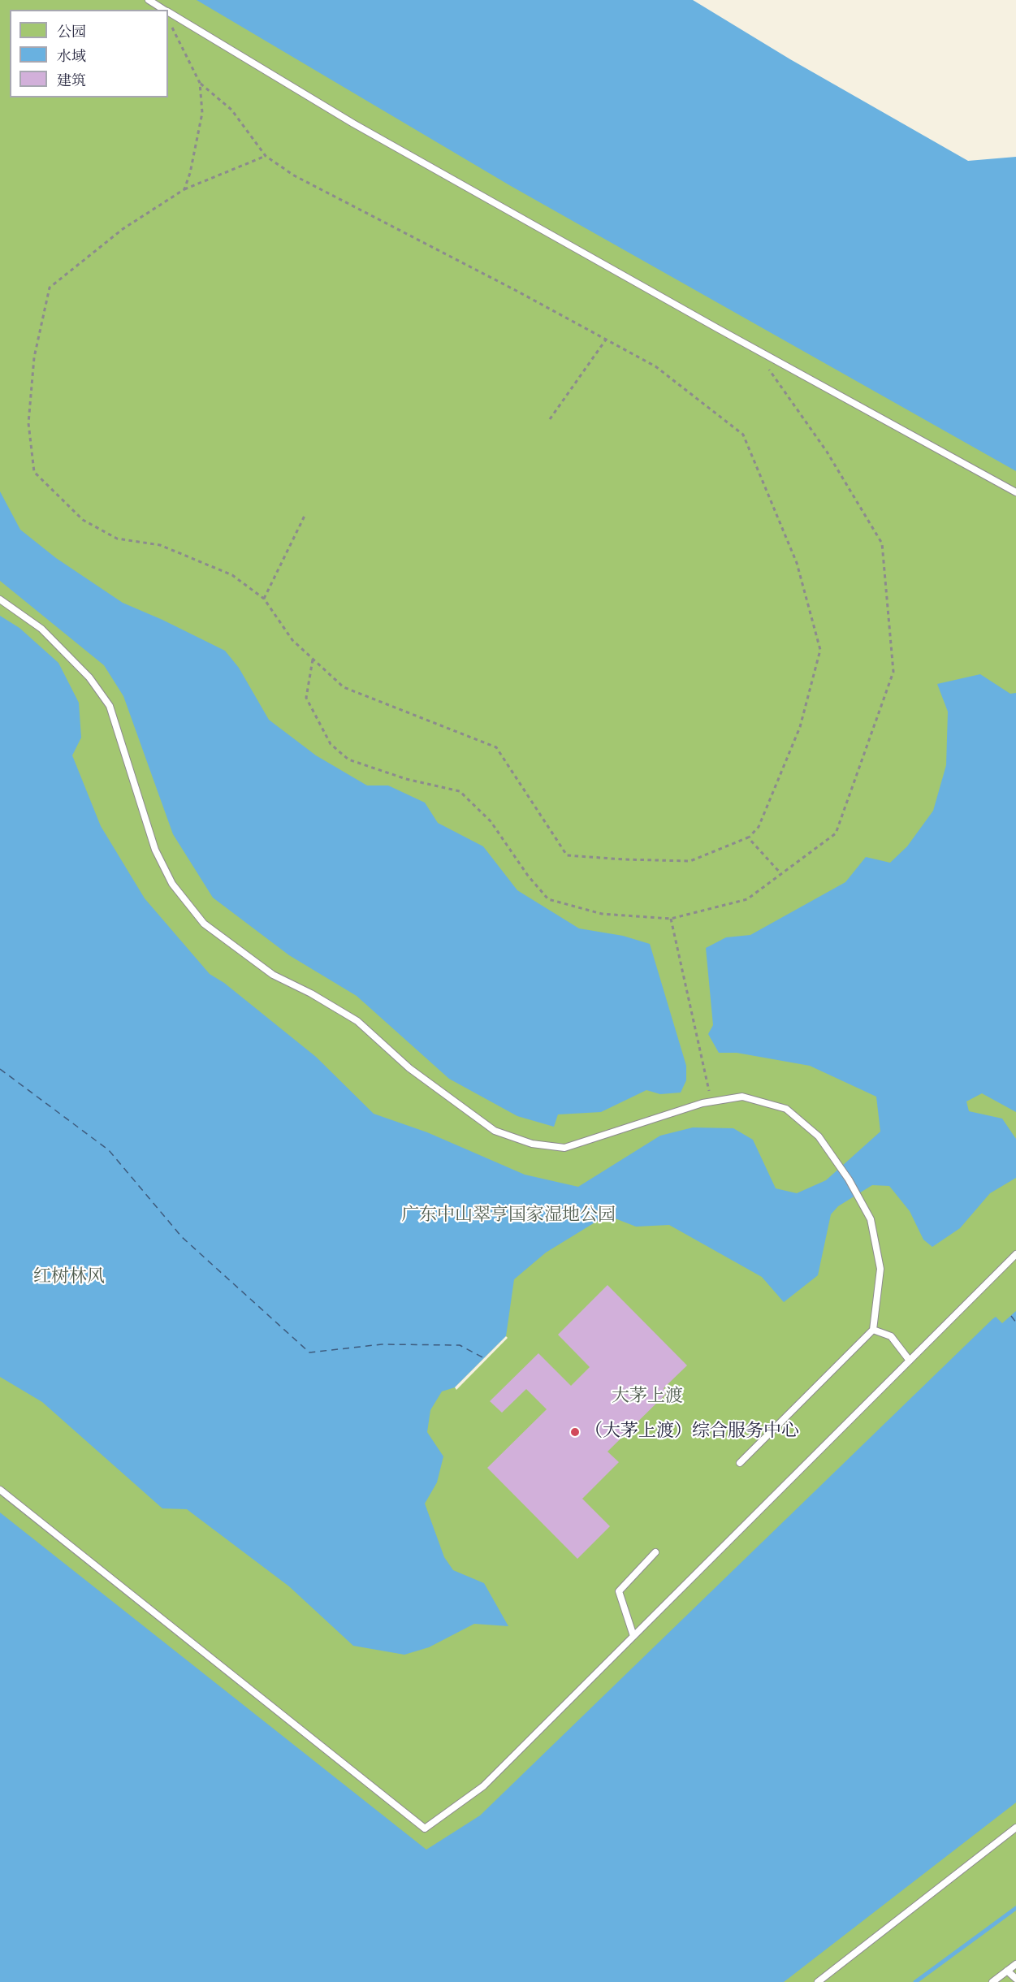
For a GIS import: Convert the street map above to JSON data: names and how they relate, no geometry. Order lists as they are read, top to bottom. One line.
{"parks":["广东中山翠亨国家湿地公园","红树林风","大茅上渡"],"places":["（大茅上渡）综合服务中心"],"legend":["公园","水域","建筑"]}
